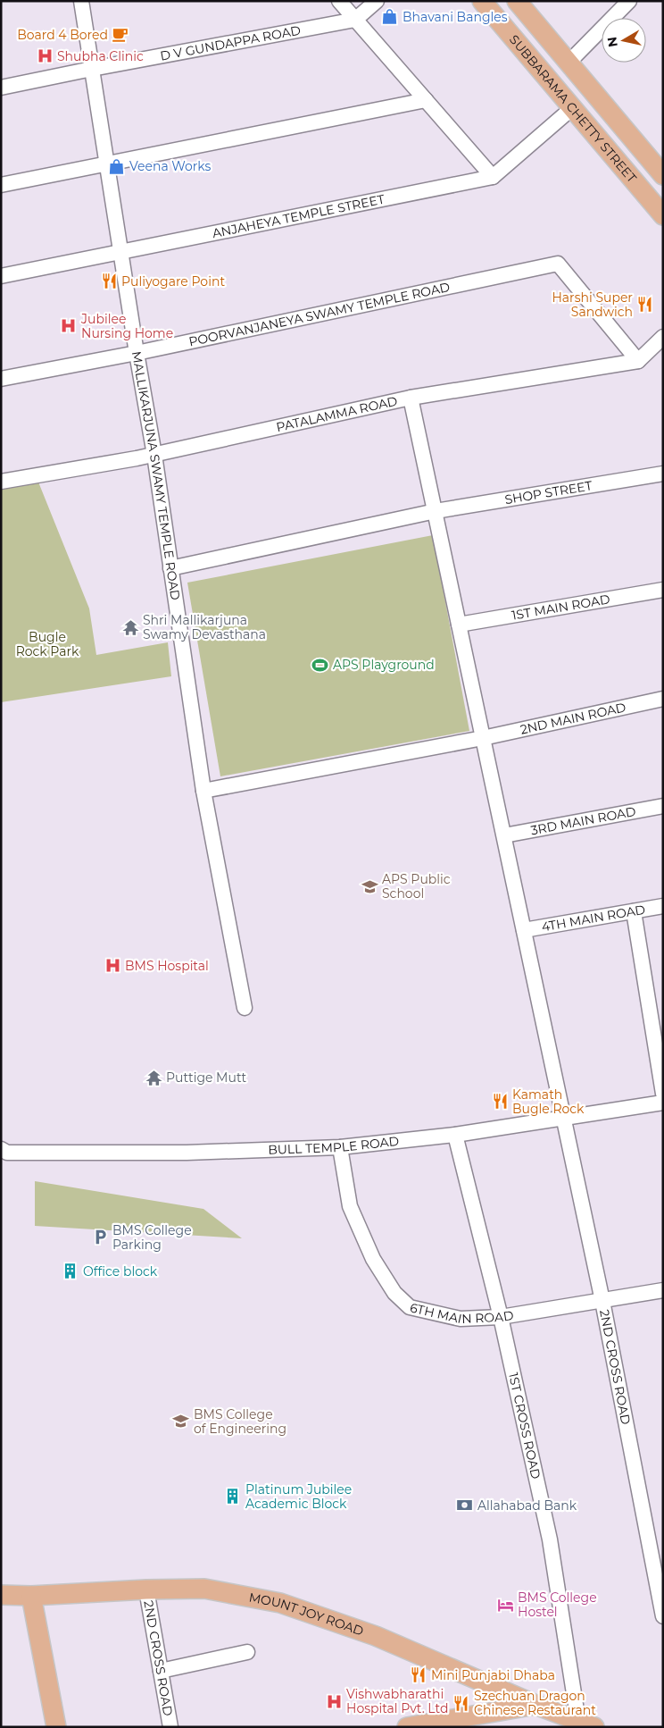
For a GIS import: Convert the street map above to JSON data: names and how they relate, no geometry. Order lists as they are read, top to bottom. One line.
{"streets":{"main road":["SUBBARAMA CHETTY STREET","MOUNT JOY ROAD"],"street":["D V GUNDAPPA ROAD","ANJAHEYA TEMPLE STREET","POORVANJANEYA SWAMY TEMPLE ROAD","PATALAMMA ROAD","MALLIKARJUNA SWAMY TEMPLE ROAD","SHOP STREET","1ST MAIN ROAD","2ND MAIN ROAD","3RD MAIN ROAD","4TH MAIN ROAD","BULL TEMPLE ROAD","6TH MAIN ROAD","2ND CROSS ROAD","1ST CROSS ROAD"]},"crossings":[["D V GUNDAPPA ROAD","MALLIKARJUNA SWAMY TEMPLE ROAD"],["SUBBARAMA CHETTY STREET","ANJAHEYA TEMPLE STREET"],["ANJAHEYA TEMPLE STREET","MALLIKARJUNA SWAMY TEMPLE ROAD"],["POORVANJANEYA SWAMY TEMPLE ROAD","PATALAMMA ROAD"],["POORVANJANEYA SWAMY TEMPLE ROAD","MALLIKARJUNA SWAMY TEMPLE ROAD"],["PATALAMMA ROAD","MALLIKARJUNA SWAMY TEMPLE ROAD"],["PATALAMMA ROAD","2ND CROSS ROAD"],["MALLIKARJUNA SWAMY TEMPLE ROAD","SHOP STREET"],["SHOP STREET","2ND CROSS ROAD"],["1ST MAIN ROAD","2ND CROSS ROAD"],["2ND MAIN ROAD","2ND CROSS ROAD"],["3RD MAIN ROAD","2ND CROSS ROAD"],["4TH MAIN ROAD","2ND CROSS ROAD"],["BULL TEMPLE ROAD","6TH MAIN ROAD"],["BULL TEMPLE ROAD","2ND CROSS ROAD"],["BULL TEMPLE ROAD","1ST CROSS ROAD"],["6TH MAIN ROAD","2ND CROSS ROAD"],["6TH MAIN ROAD","1ST CROSS ROAD"],["2ND CROSS ROAD","MOUNT JOY ROAD"],["1ST CROSS ROAD","MOUNT JOY ROAD"]],"parks":["Bugle Rock Park"],"places":{"shop":["Bhavani Bangles","Veena Works"],"cafe":["Board 4 Bored"],"hospital":["Shubha Clinic","Jubilee Nursing Home","BMS Hospital","Vishwabharathi Hospital Pvt. Ltd"],"restaurant":["Puliyogare Point","Harshi Super Sandwich","Kamath Bugle Rock","Mini Punjabi Dhaba","Szechuan Dragon Chinese Restaurant"],"temple":["Shri Mallikarjuna Swamy Devasthana","Puttige Mutt"],"sports":["APS Playground"],"school or university":["APS Public School","BMS College of Engineering"],"parking":["BMS College Parking"],"building":["Office block","Platinum Jubilee Academic Block"],"bank":["Allahabad Bank"],"hotel":["BMS College Hostel"]},"north":"left"}
